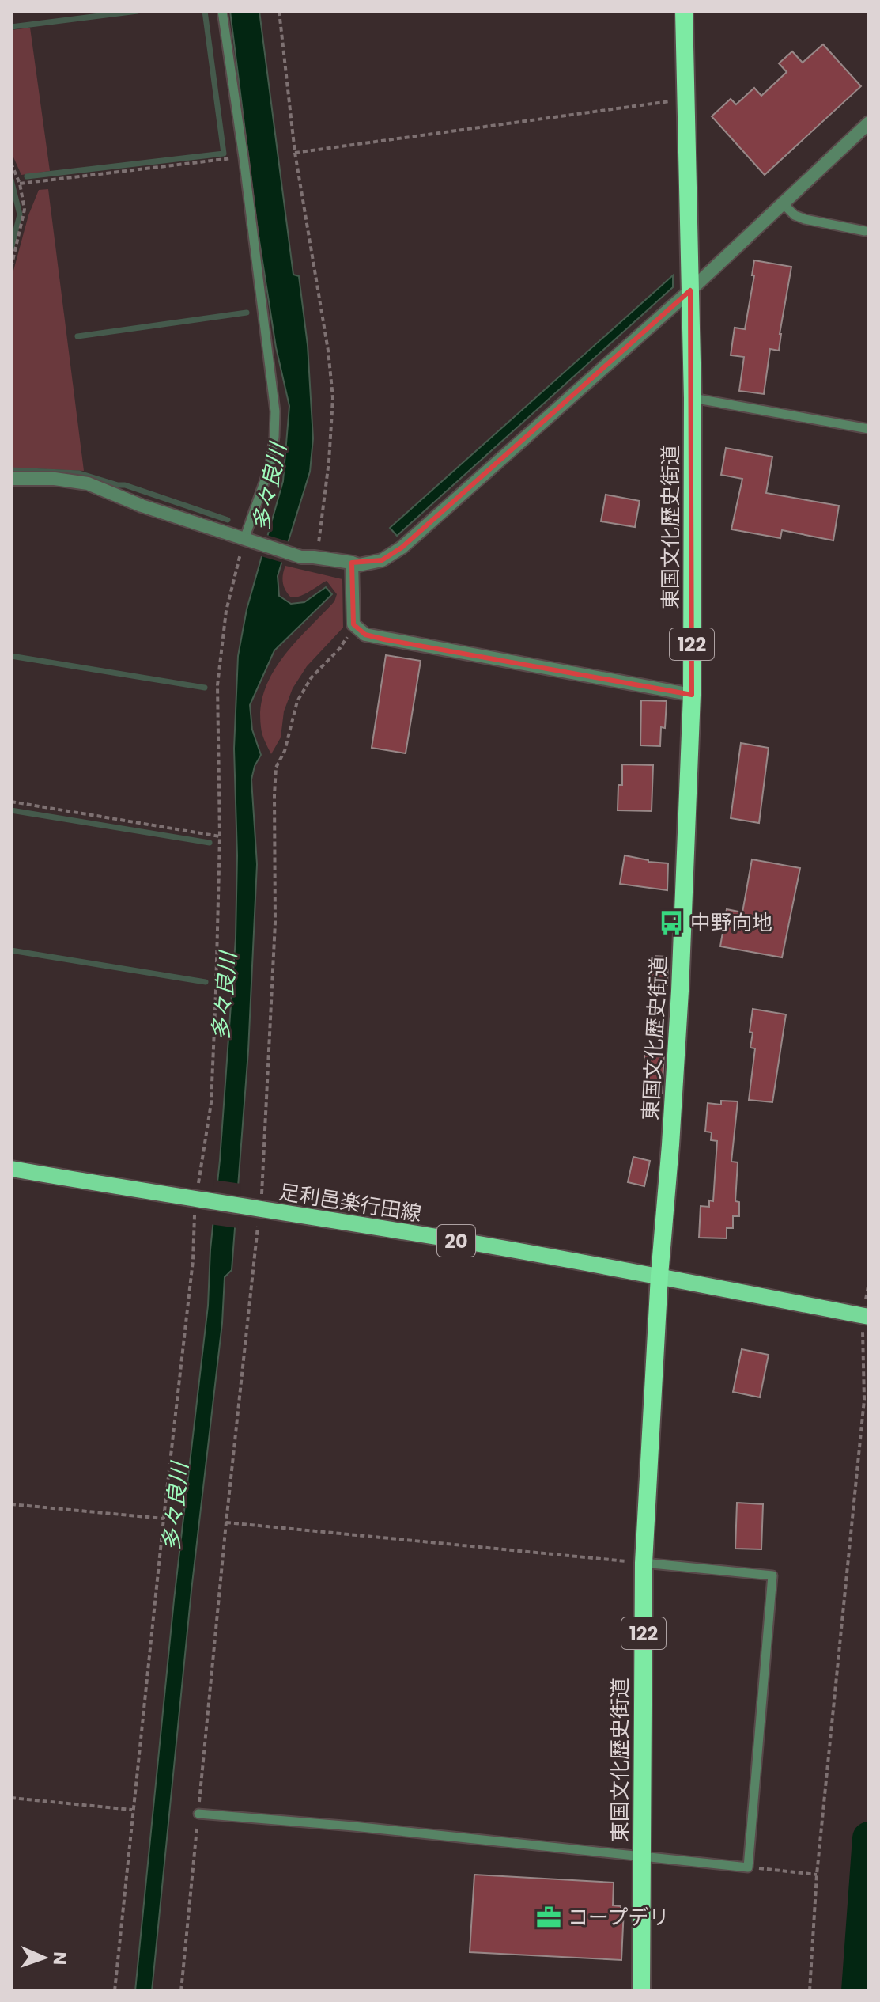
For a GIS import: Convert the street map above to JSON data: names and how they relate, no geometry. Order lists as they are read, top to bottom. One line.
{"streets":{"highway":["東国文化歴史街道","122"],"main road":["足利邑楽行田線","20"]},"crossings":[["東国文化歴史街道","足利邑楽行田線"]],"water":["多々良川"],"places":{"bus stop":["中野向地"],"office":["コープデリ"]},"north":"right"}
